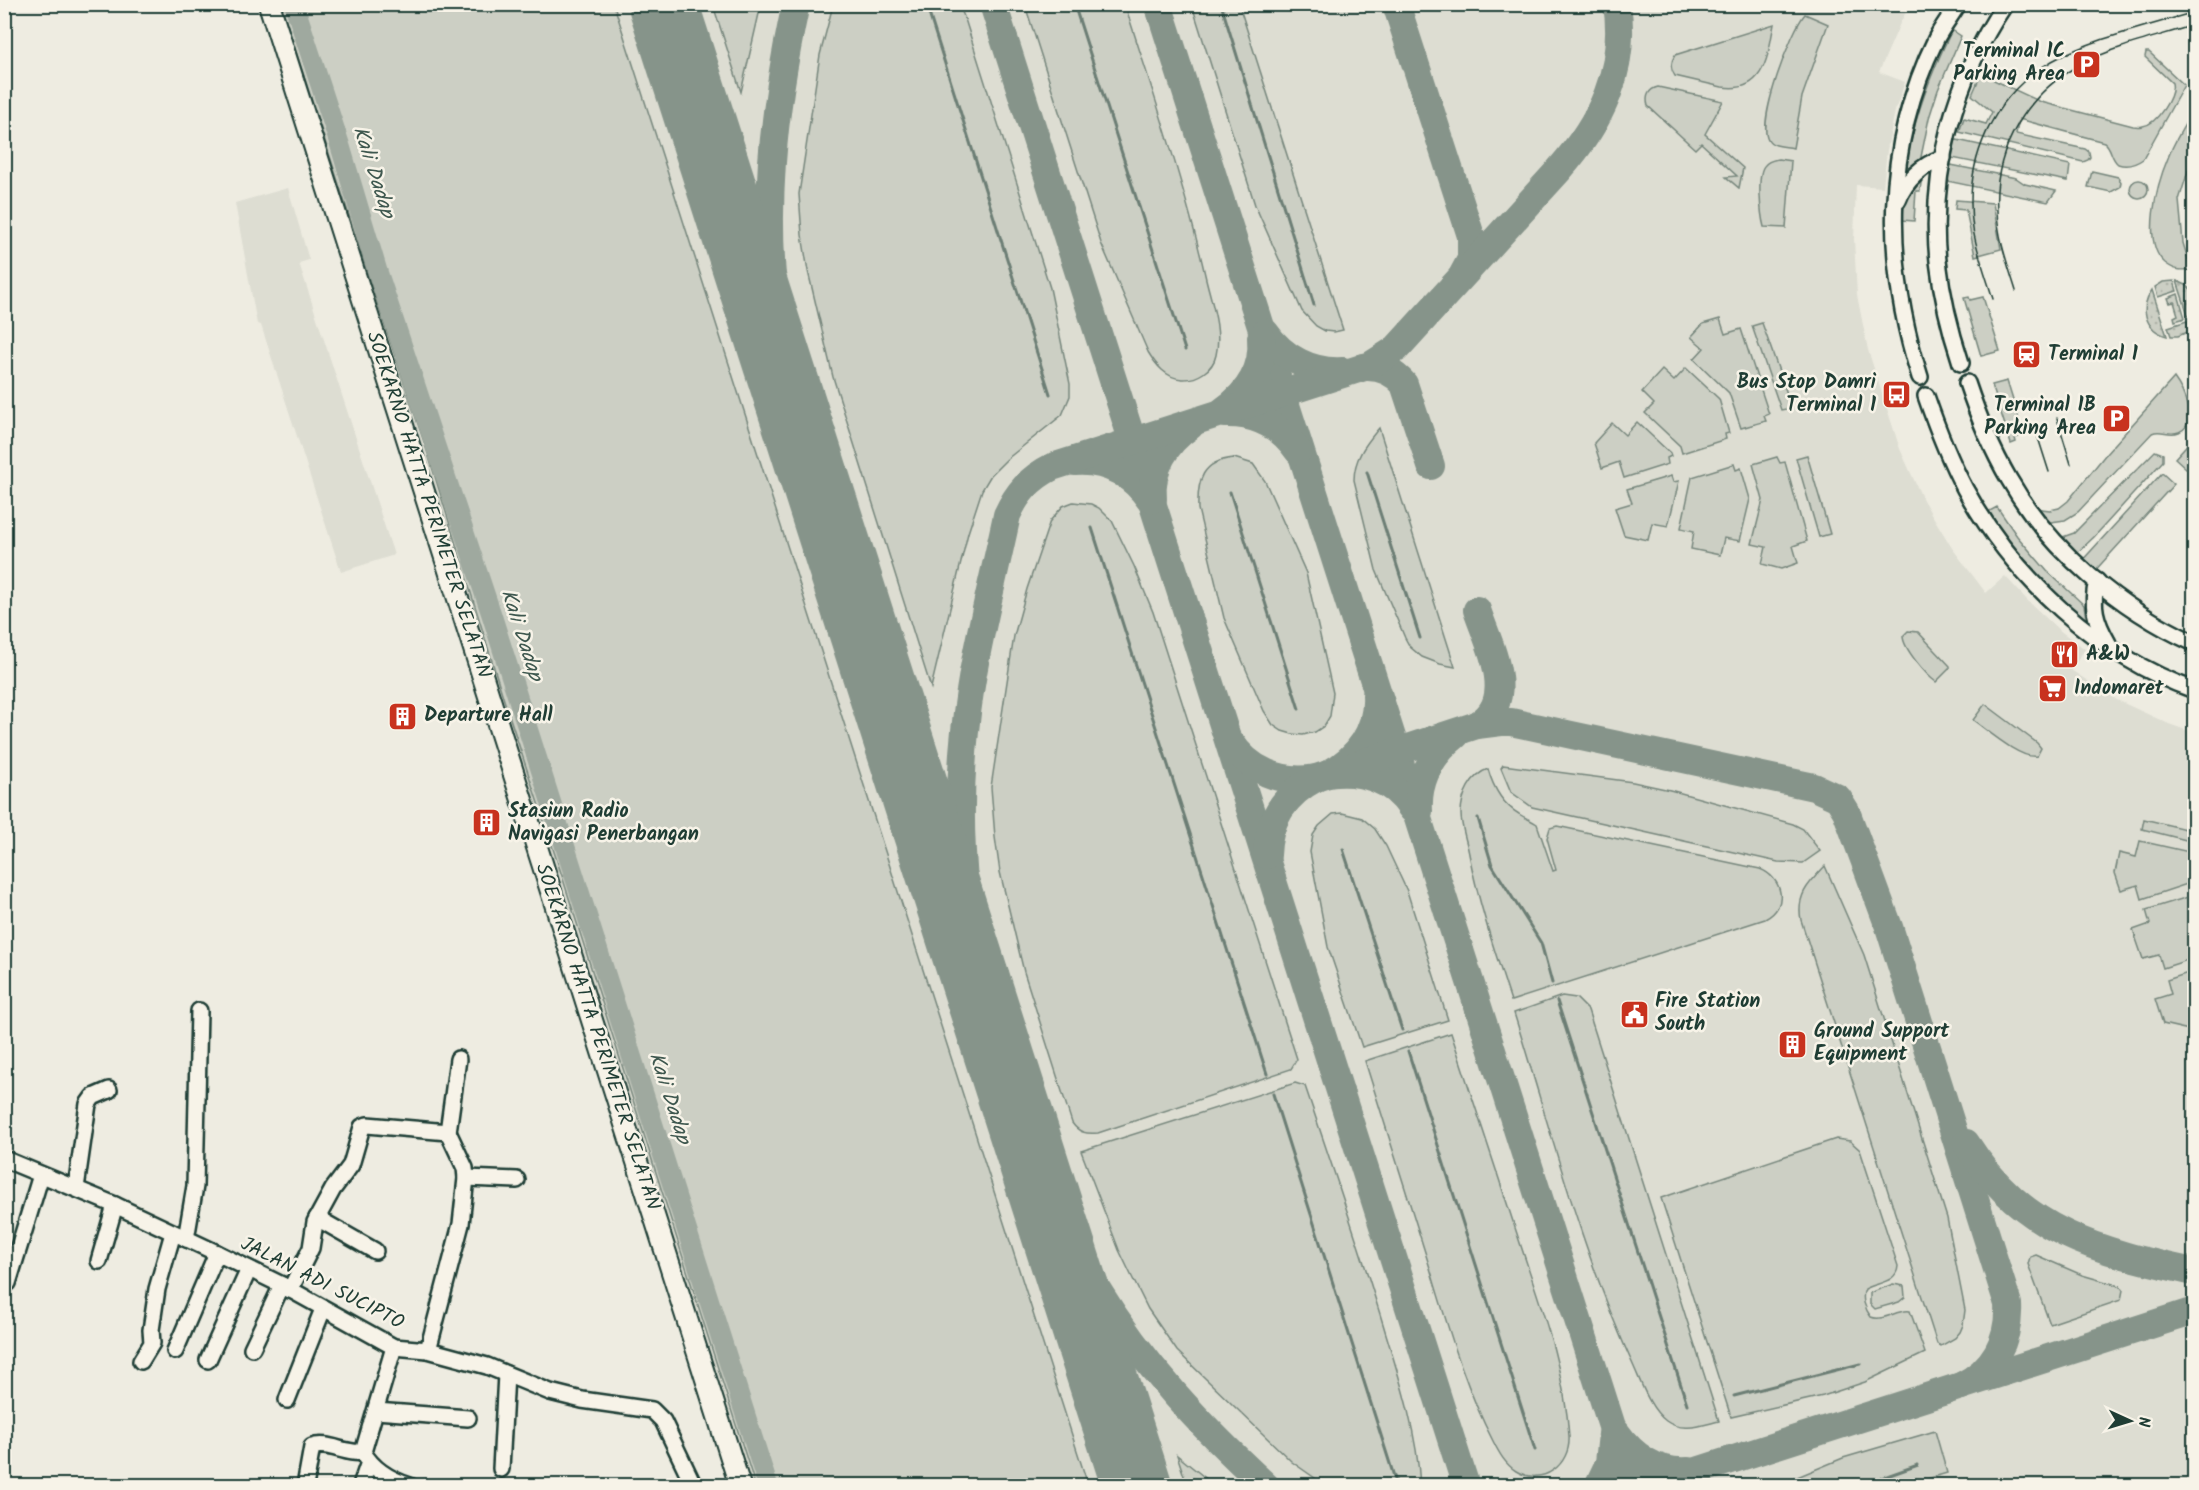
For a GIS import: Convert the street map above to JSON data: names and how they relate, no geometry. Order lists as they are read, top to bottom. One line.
{"streets":{"main road":["SOEKARNO HATTA PERIMETER SELATAN"],"street":["JALAN ADI SUCIPTO"]},"water":["Kali Dadap"],"places":{"parking":["Terminal 1C Parking Area","Terminal 1B Parking Area"],"station":["Terminal 1"],"bus stop":["Bus Stop Damri Terminal 1"],"restaurant":["A&W"],"supermarket":["Indomaret"],"building":["Departure Hall","Stasiun Radio Navigasi Penerbangan","Ground Support Equipment"],"public building":["Fire Station South"]},"north":"right"}
